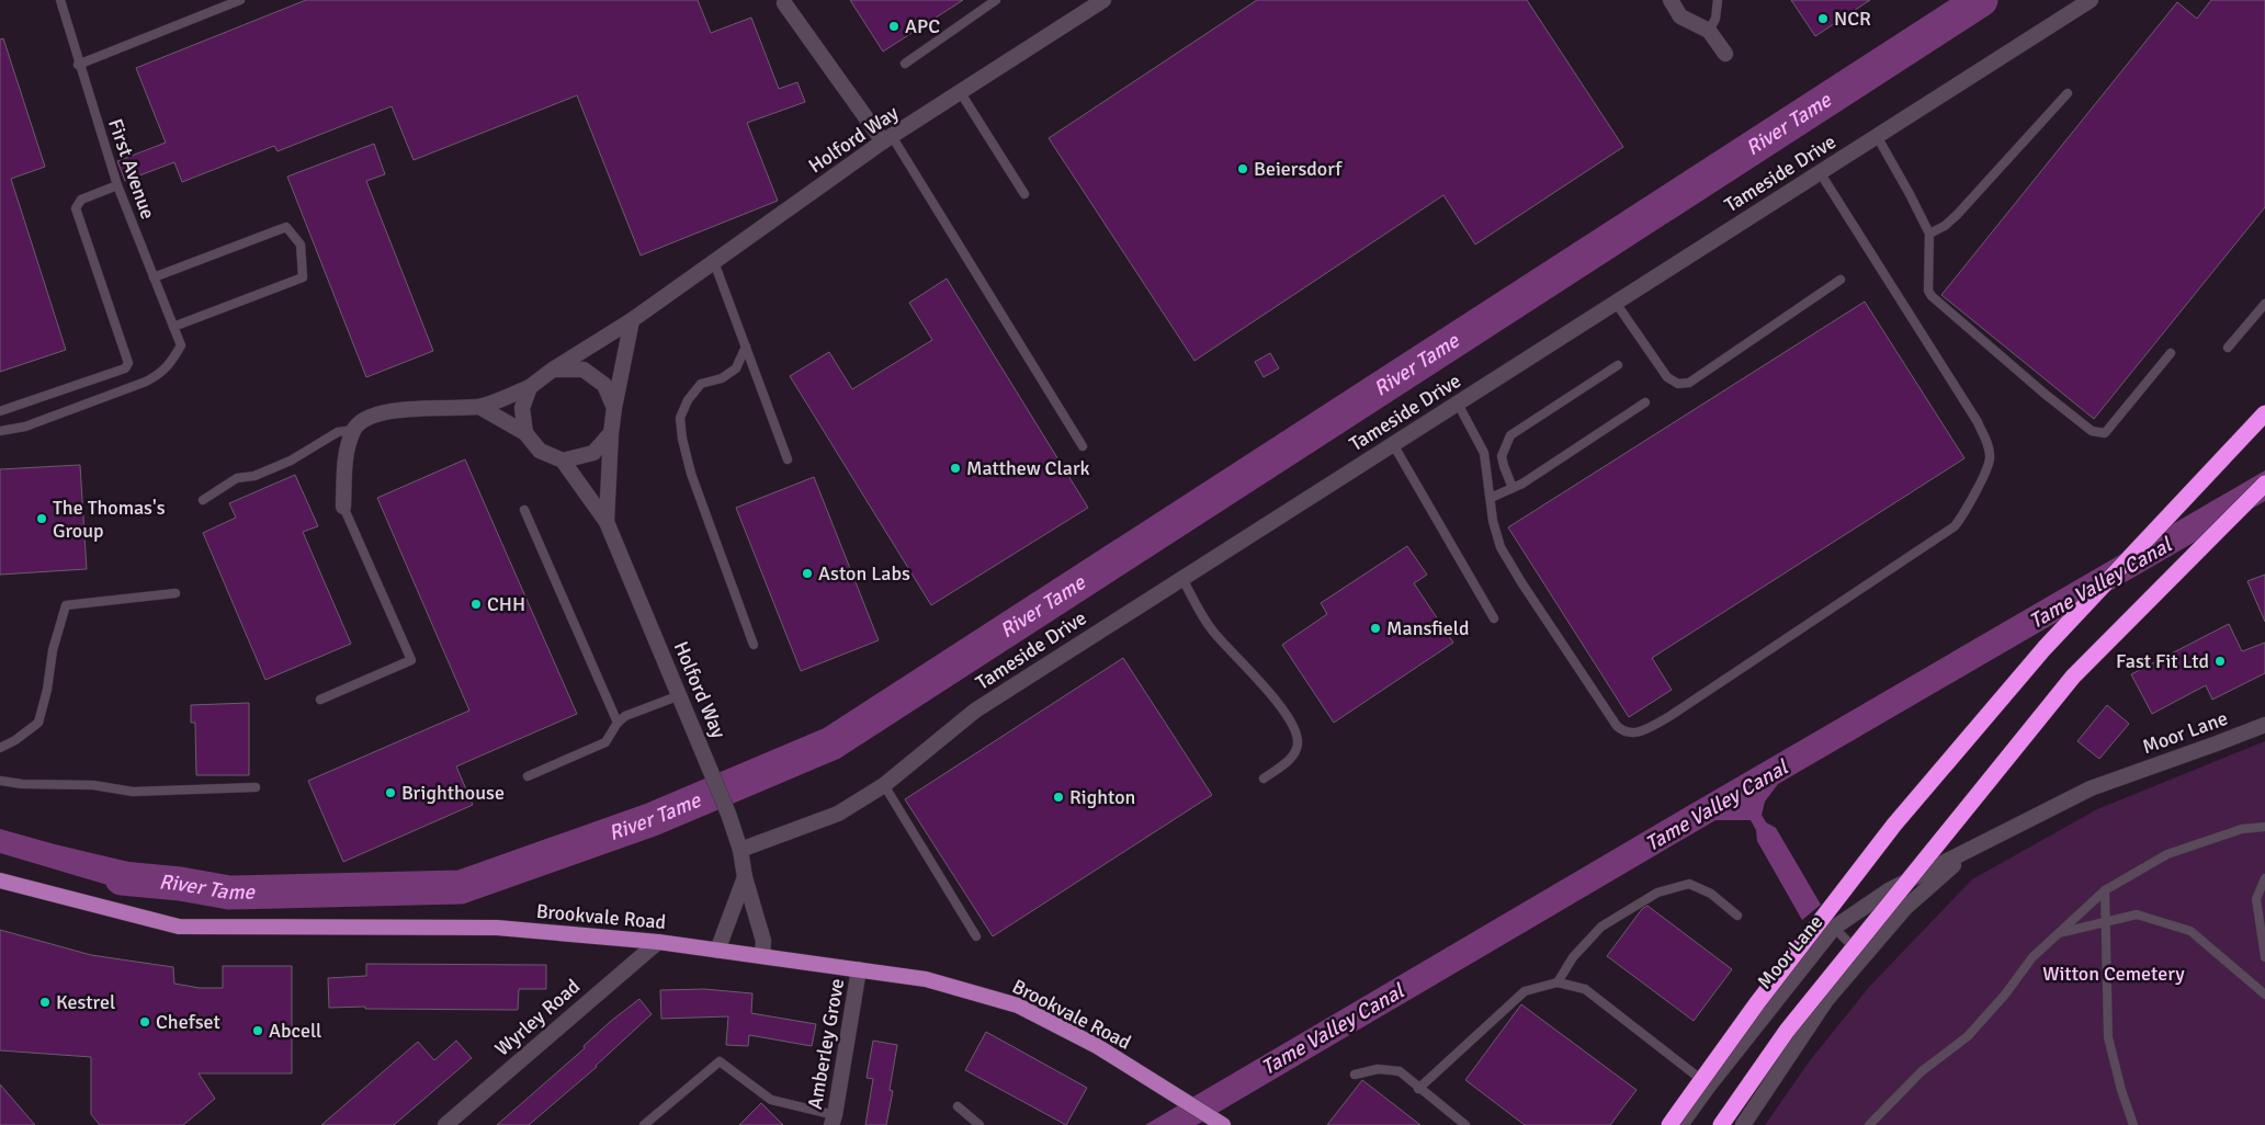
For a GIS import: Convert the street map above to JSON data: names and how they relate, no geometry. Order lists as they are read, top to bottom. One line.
{"streets":{"main road":["Brookvale Road"],"street":["Holford Way","Tameside Drive","Moor Lane","Wyrley Road","Amberley Grove"],"lane":["First Avenue"]},"crossings":[["Holford Way","Tameside Drive"],["Holford Way","Brookvale Road"],["Brookvale Road","Wyrley Road"],["Brookvale Road","Amberley Grove"]],"water":["River Tame","Tame Valley Canal"],"parks":["Witton Cemetery"],"places":["NCR","APC","Beiersdorf","Matthew Clark","The Thomas's Group","Aston Labs","CHH","Mansfield","Fast Fit Ltd","Brighthouse","Righton","Kestrel","Chefset","Abcell"]}
